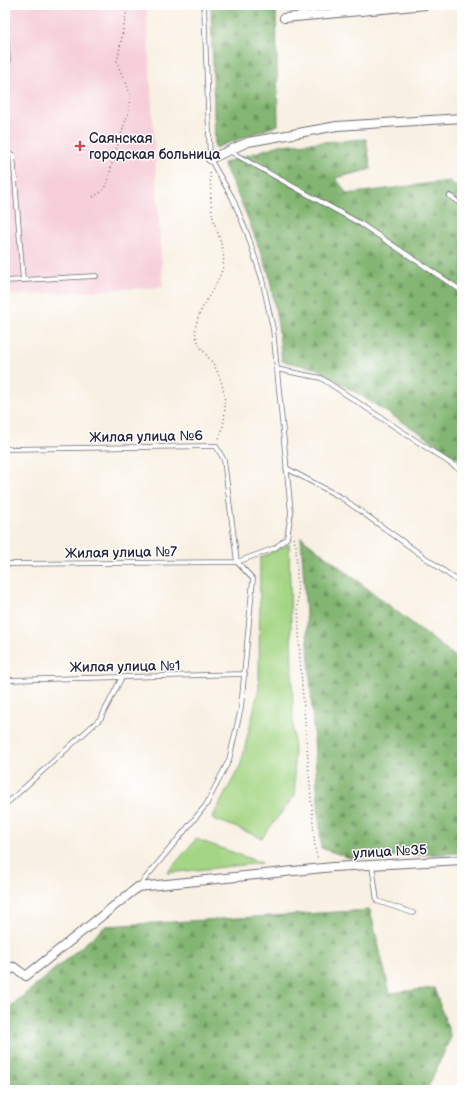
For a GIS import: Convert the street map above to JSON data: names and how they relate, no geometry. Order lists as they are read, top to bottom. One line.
{"streets":{"street":["улица №35"],"lane":["Жилая улица №6","Жилая улица №7","Жилая улица №1"]},"crossings":[["Жилая улица №6","Жилая улица №7"]],"places":{"health":["Саянская городская больница"]}}
